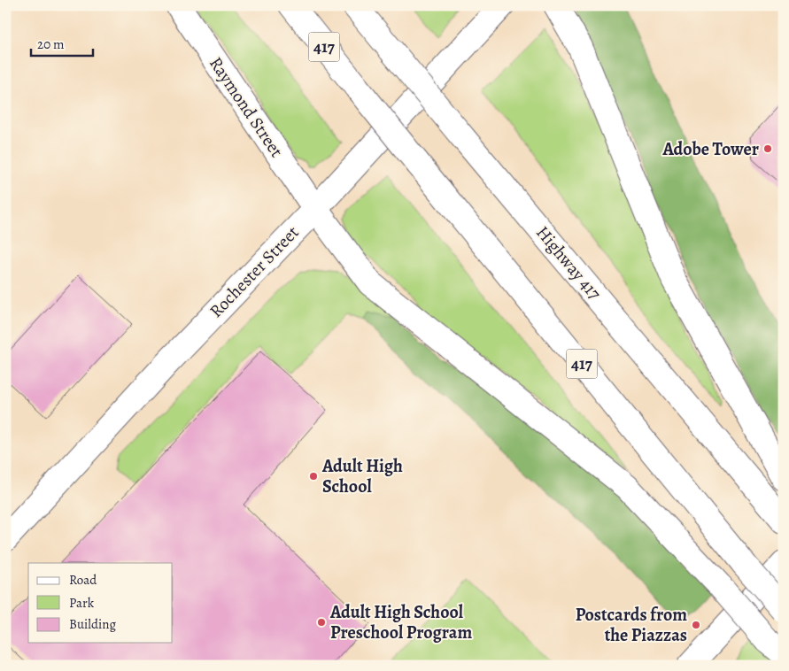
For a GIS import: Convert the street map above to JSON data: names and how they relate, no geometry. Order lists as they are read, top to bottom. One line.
{"streets":{"main road":["417","Raymond Street","Highway 417","Rochester Street"]},"crossings":[["Raymond Street","Rochester Street"]],"places":["Adobe Tower","Adult High School","Adult High School Preschool Program","Postcards from the Piazzas"],"legend":["Road","Park","Building"],"scale_bar":"20 m"}
